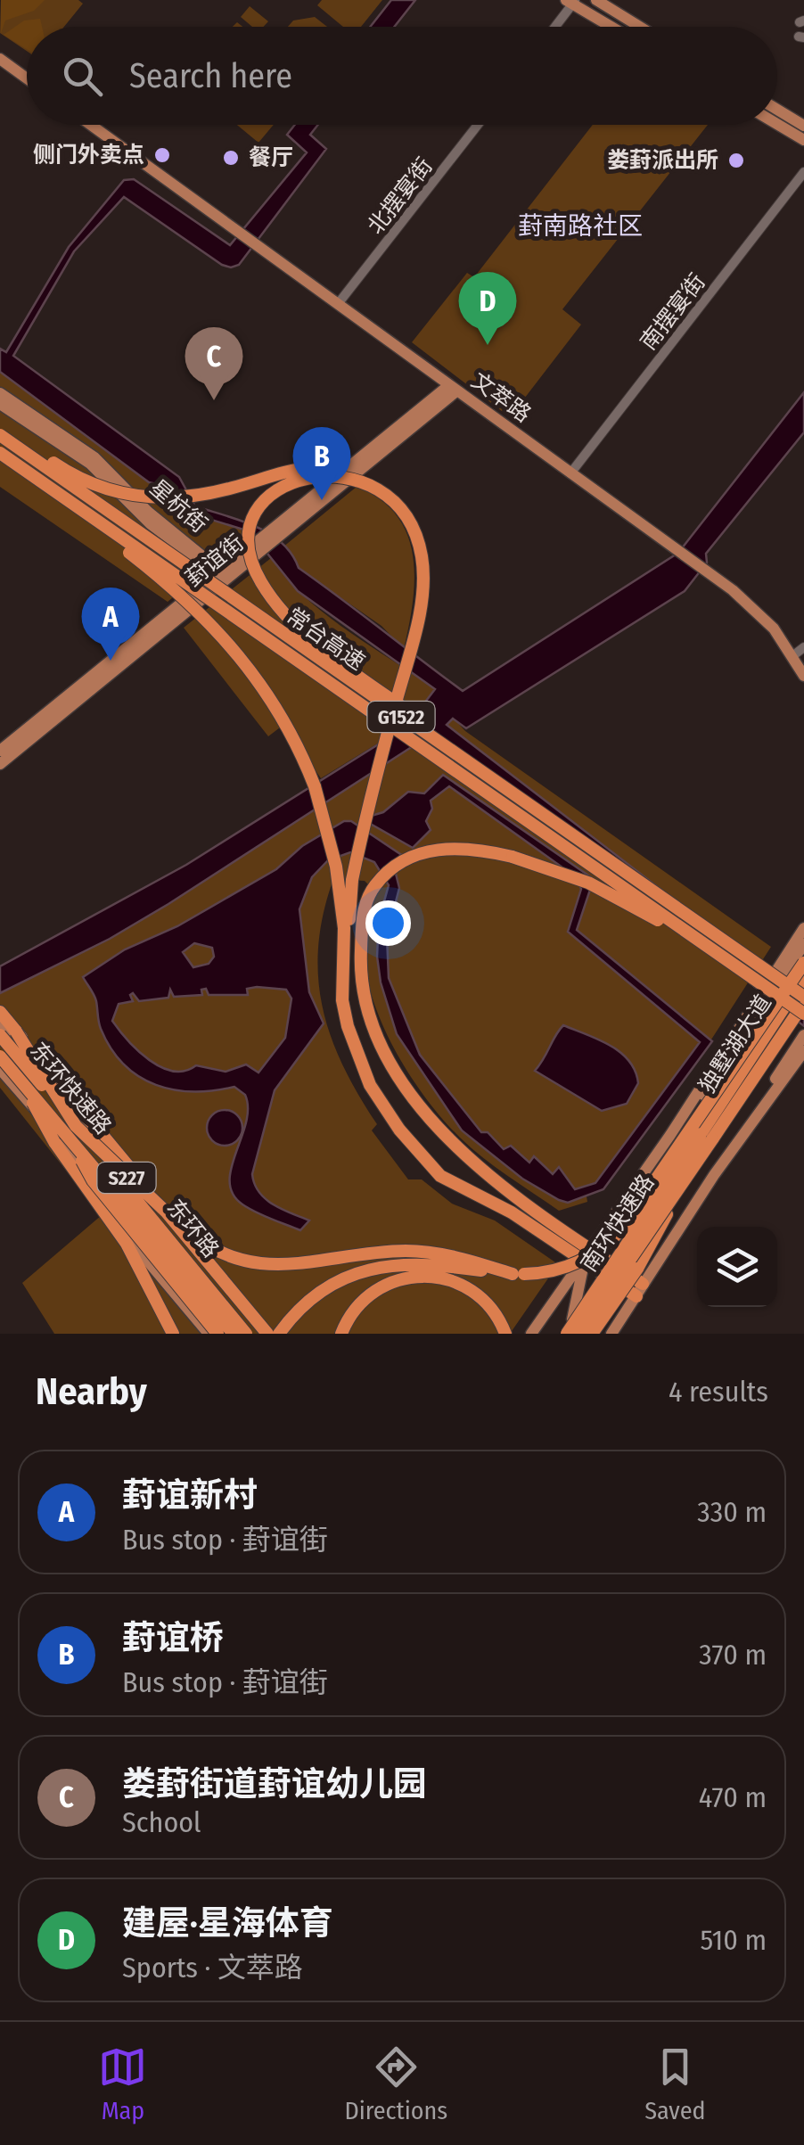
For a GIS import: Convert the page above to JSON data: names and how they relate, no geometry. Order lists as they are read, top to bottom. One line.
{"streets":{"highway":["常台高速","G1522","独墅湖大道","东环快速路","南环快速路"],"main road":["文萃路","星杭街","葑谊街","S227","东环路"],"street":["北摆宴街","南摆宴街"]},"crossings":[["北摆宴街","文萃路"],["南摆宴街","文萃路"],["文萃路","葑谊街"],["星杭街","葑谊街"],["常台高速","独墅湖大道"],["独墅湖大道","南环快速路"],["东环快速路","东环路"]],"districts":["葑南路社区"],"places":["侧门外卖点","餐厅","娄葑派出所"],"page":{"search":"Search here","pins":["D","C","B","A"],"heading":["Nearby","4 results"],"list":[{"mark":"A","name":"葑谊新村","note":"Bus stop · 葑谊街","value":"330 m"},{"mark":"B","name":"葑谊桥","note":"Bus stop · 葑谊街","value":"370 m"},{"mark":"C","name":"娄葑街道葑谊幼儿园","note":"School","value":"470 m"},{"mark":"D","name":"建屋·星海体育","note":"Sports · 文萃路","value":"510 m"}],"nav":["Map","Directions","Saved"]}}
